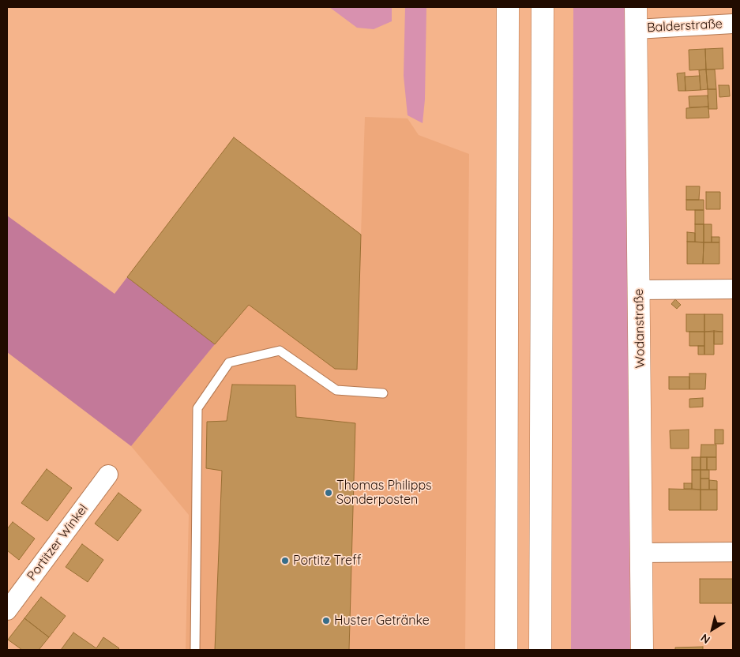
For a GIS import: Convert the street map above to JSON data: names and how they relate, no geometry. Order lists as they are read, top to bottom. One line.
{"streets":{"main road":["Wodanstraße"],"street":["Balderstraße","Portitzer Winkel"]},"crossings":[["Balderstraße","Wodanstraße"]],"places":["Thomas Philipps Sonderposten","Portitz Treff","Huster Getränke"],"north":"bottom left"}
